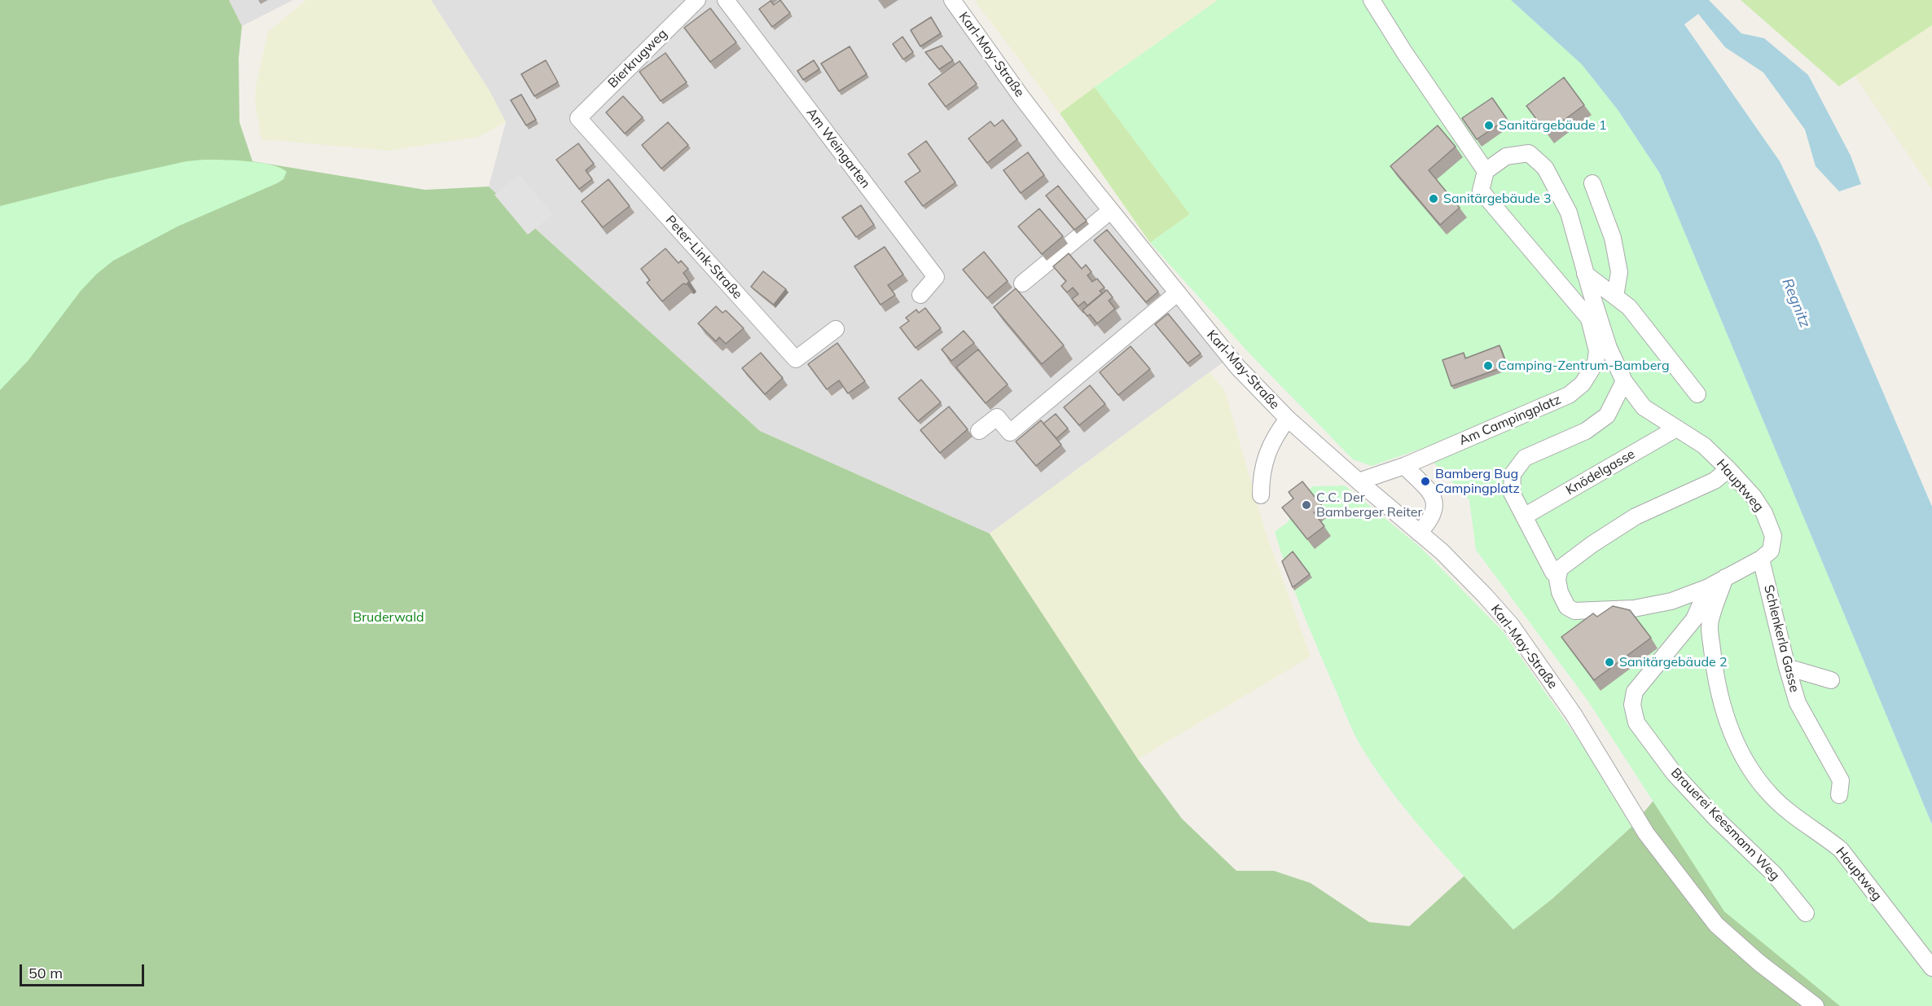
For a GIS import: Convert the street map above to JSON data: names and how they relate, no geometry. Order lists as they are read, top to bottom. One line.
{"streets":{"street":["Karl-May-Straße","Bierkrugweg","Am Weingarten","Peter-Link-Straße","Am Campingplatz","Knödelgasse","Hauptweg","Schlenkerla Gasse","Brauerei Keesmann Weg"]},"crossings":[["Karl-May-Straße","Am Campingplatz"],["Bierkrugweg","Peter-Link-Straße"],["Am Campingplatz","Hauptweg"],["Knödelgasse","Hauptweg"],["Hauptweg","Schlenkerla Gasse"]],"water":["Regnitz"],"parks":["Bruderwald"],"places":["Sanitärgebäude 1","Sanitärgebäude 3","Camping-Zentrum-Bamberg","Bamberg Bug Campingplatz","C.C. Der Bamberger Reiter","Sanitärgebäude 2"],"scale_bar":"50 m"}
